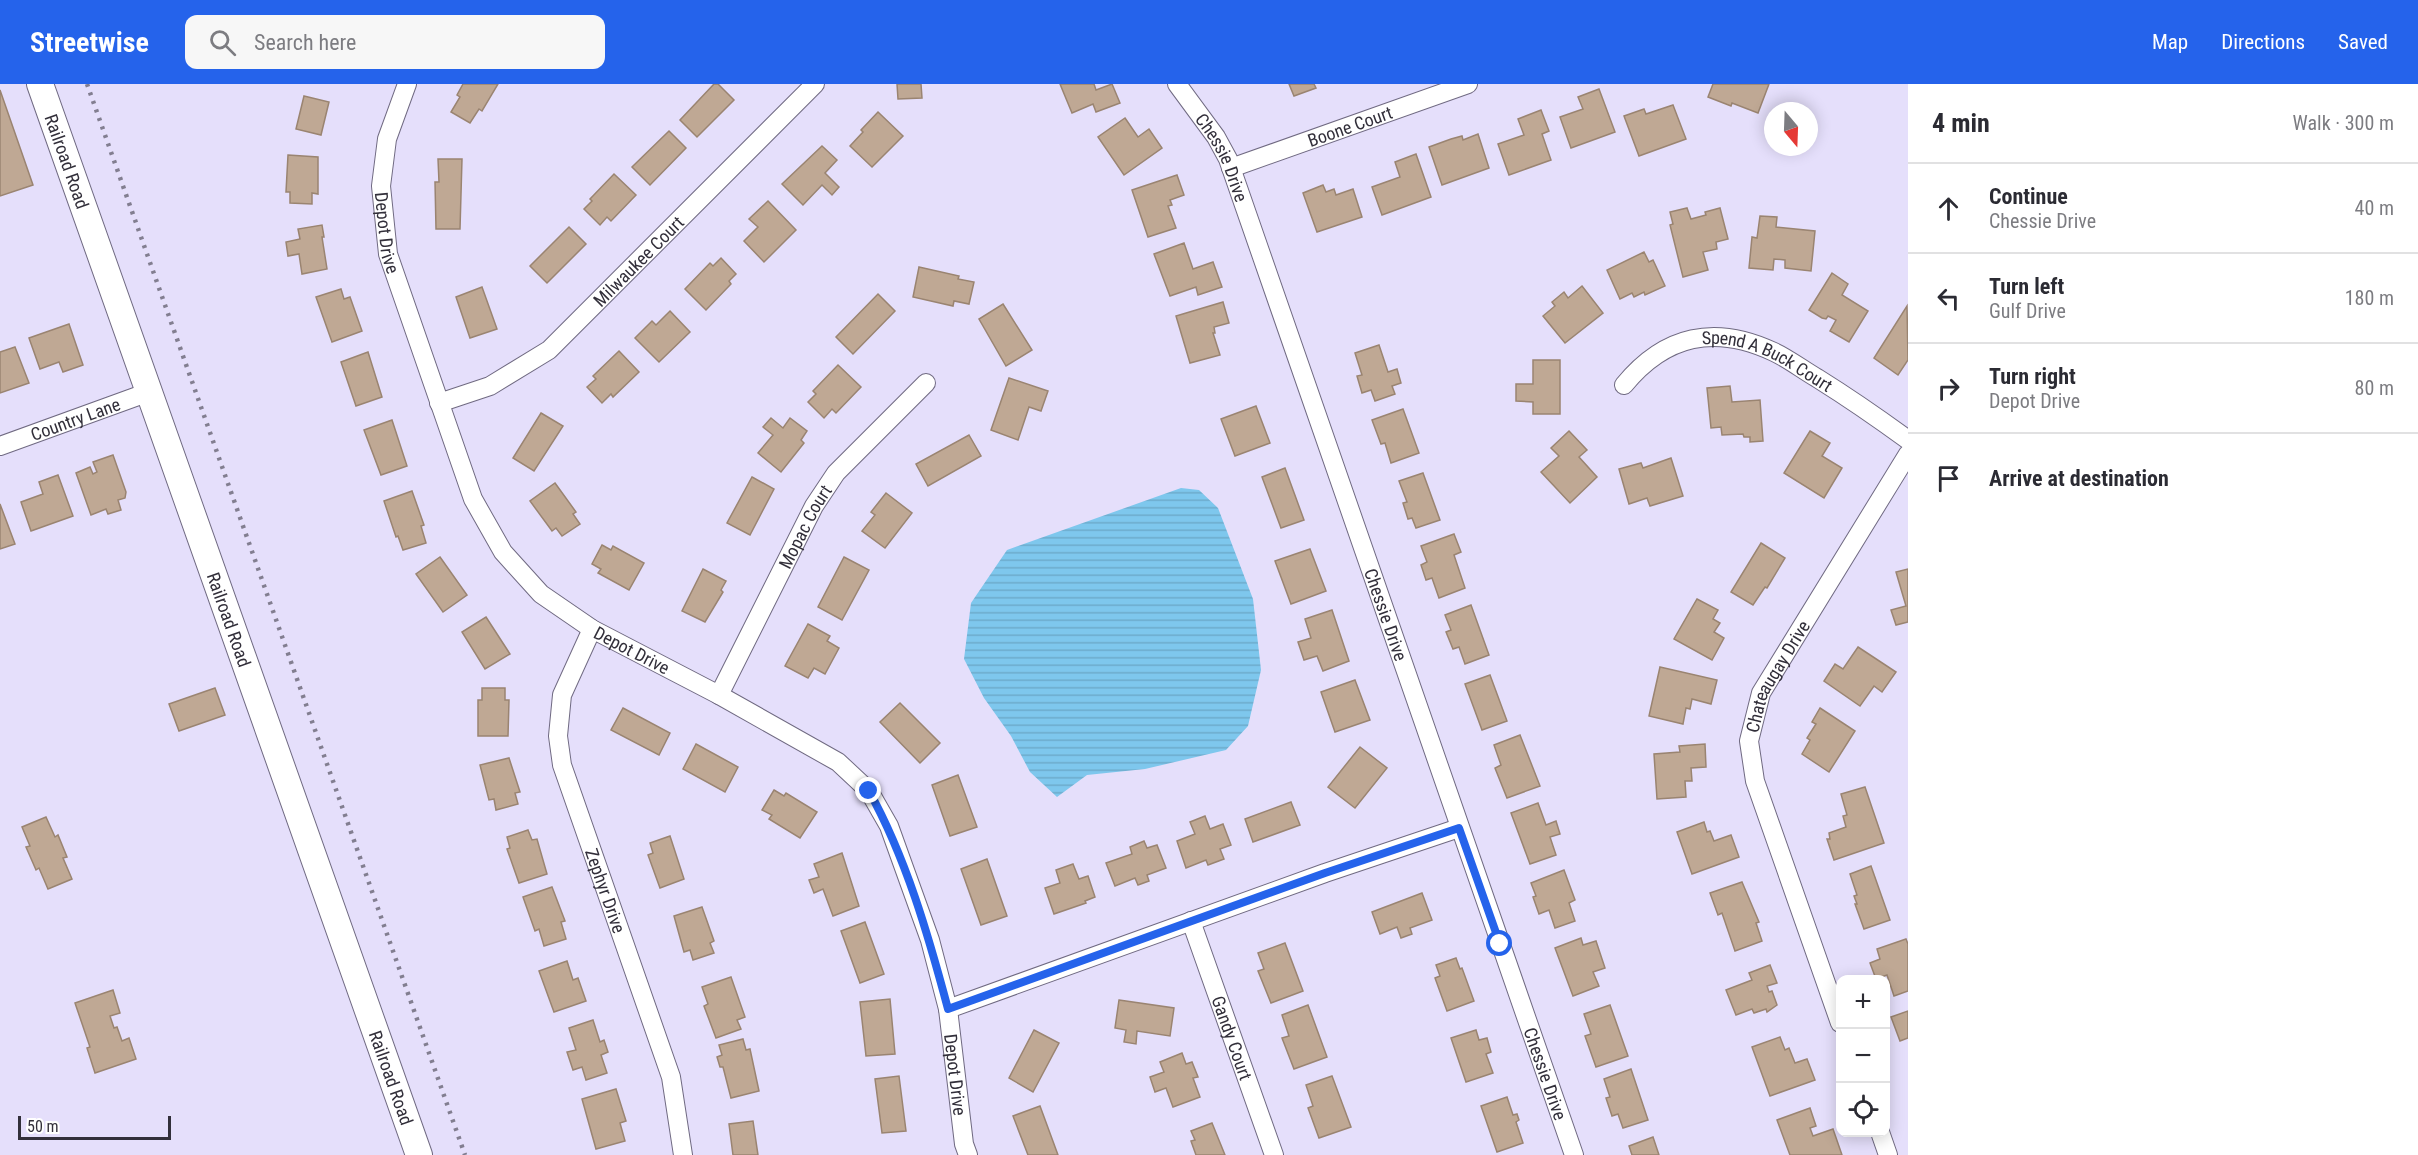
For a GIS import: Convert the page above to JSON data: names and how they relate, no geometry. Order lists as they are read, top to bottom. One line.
{"streets":{"street":["Boone Court","Chessie Drive","Railroad Road","Depot Drive","Milwaukee Court","Spend A Buck Court","Country Lane","Mopac Court","Chateaugay Drive","Zephyr Drive","Gandy Court"]},"crossings":[["Boone Court","Chessie Drive"],["Railroad Road","Country Lane"],["Depot Drive","Milwaukee Court"],["Depot Drive","Mopac Court"],["Depot Drive","Zephyr Drive"]],"scale_bar":"50 m","north":"bottom","page":{"header":"Streetwise","search":"Search here","nav":["Map","Directions","Saved"],"heading":["4 min","Walk · 300 m"],"list":[["Continue","Chessie Drive","40 m"],["Turn left","Gulf Drive","180 m"],["Turn right","Depot Drive","80 m"],"Arrive at destination"],"map_buttons":["+","−"],"scale":"50 m"}}
